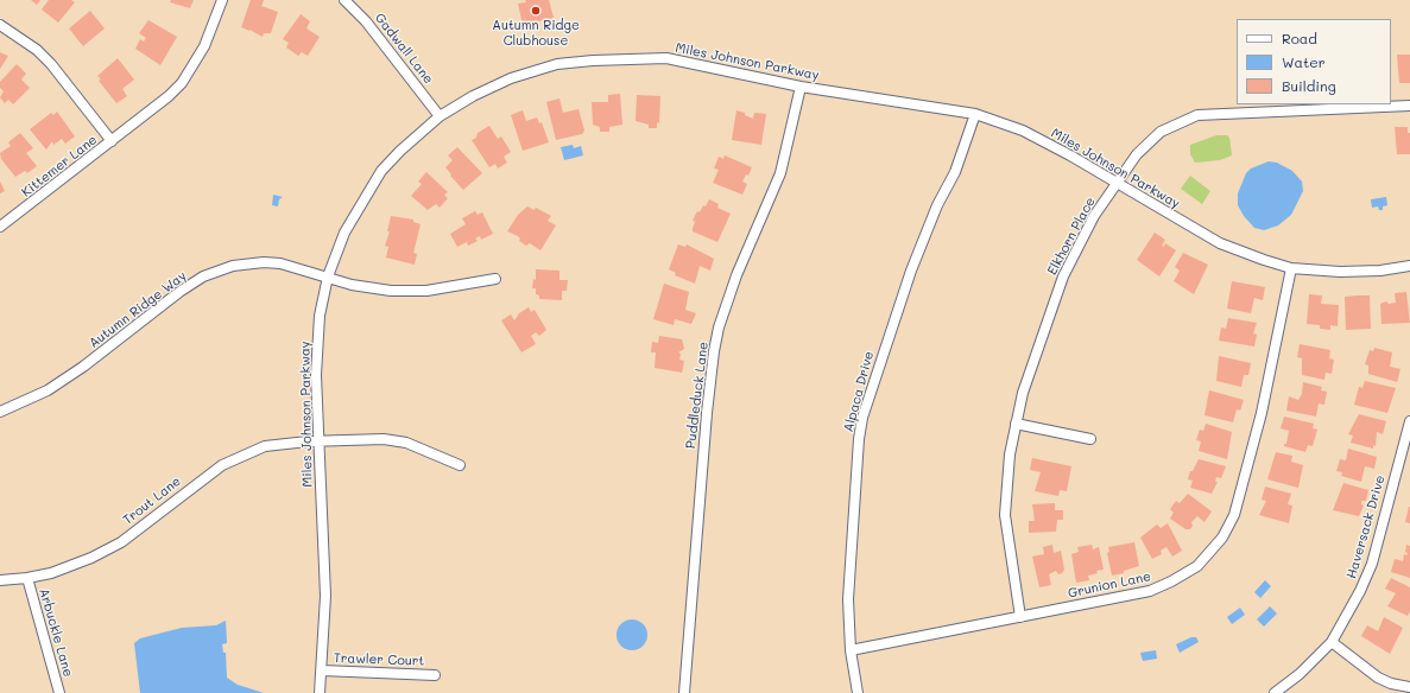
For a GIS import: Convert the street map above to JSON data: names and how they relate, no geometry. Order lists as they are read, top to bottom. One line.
{"streets":{"street":["Gadwall Lane","Miles Johnson Parkway","Kittemer Lane","Elkhorn Place","Autumn Ridge Way","Alpaca Drive","Puddleduck Lane","Trout Lane","Haversack Drive","Grunion Lane","Arbuckle Lane","Trawler Court"]},"crossings":[["Gadwall Lane","Miles Johnson Parkway"],["Miles Johnson Parkway","Elkhorn Place"],["Miles Johnson Parkway","Autumn Ridge Way"],["Miles Johnson Parkway","Alpaca Drive"],["Miles Johnson Parkway","Puddleduck Lane"],["Miles Johnson Parkway","Trout Lane"],["Miles Johnson Parkway","Grunion Lane"],["Miles Johnson Parkway","Trawler Court"],["Elkhorn Place","Grunion Lane"],["Alpaca Drive","Grunion Lane"],["Trout Lane","Arbuckle Lane"]],"places":["Autumn Ridge Clubhouse"],"legend":["Road","Water","Building"]}
